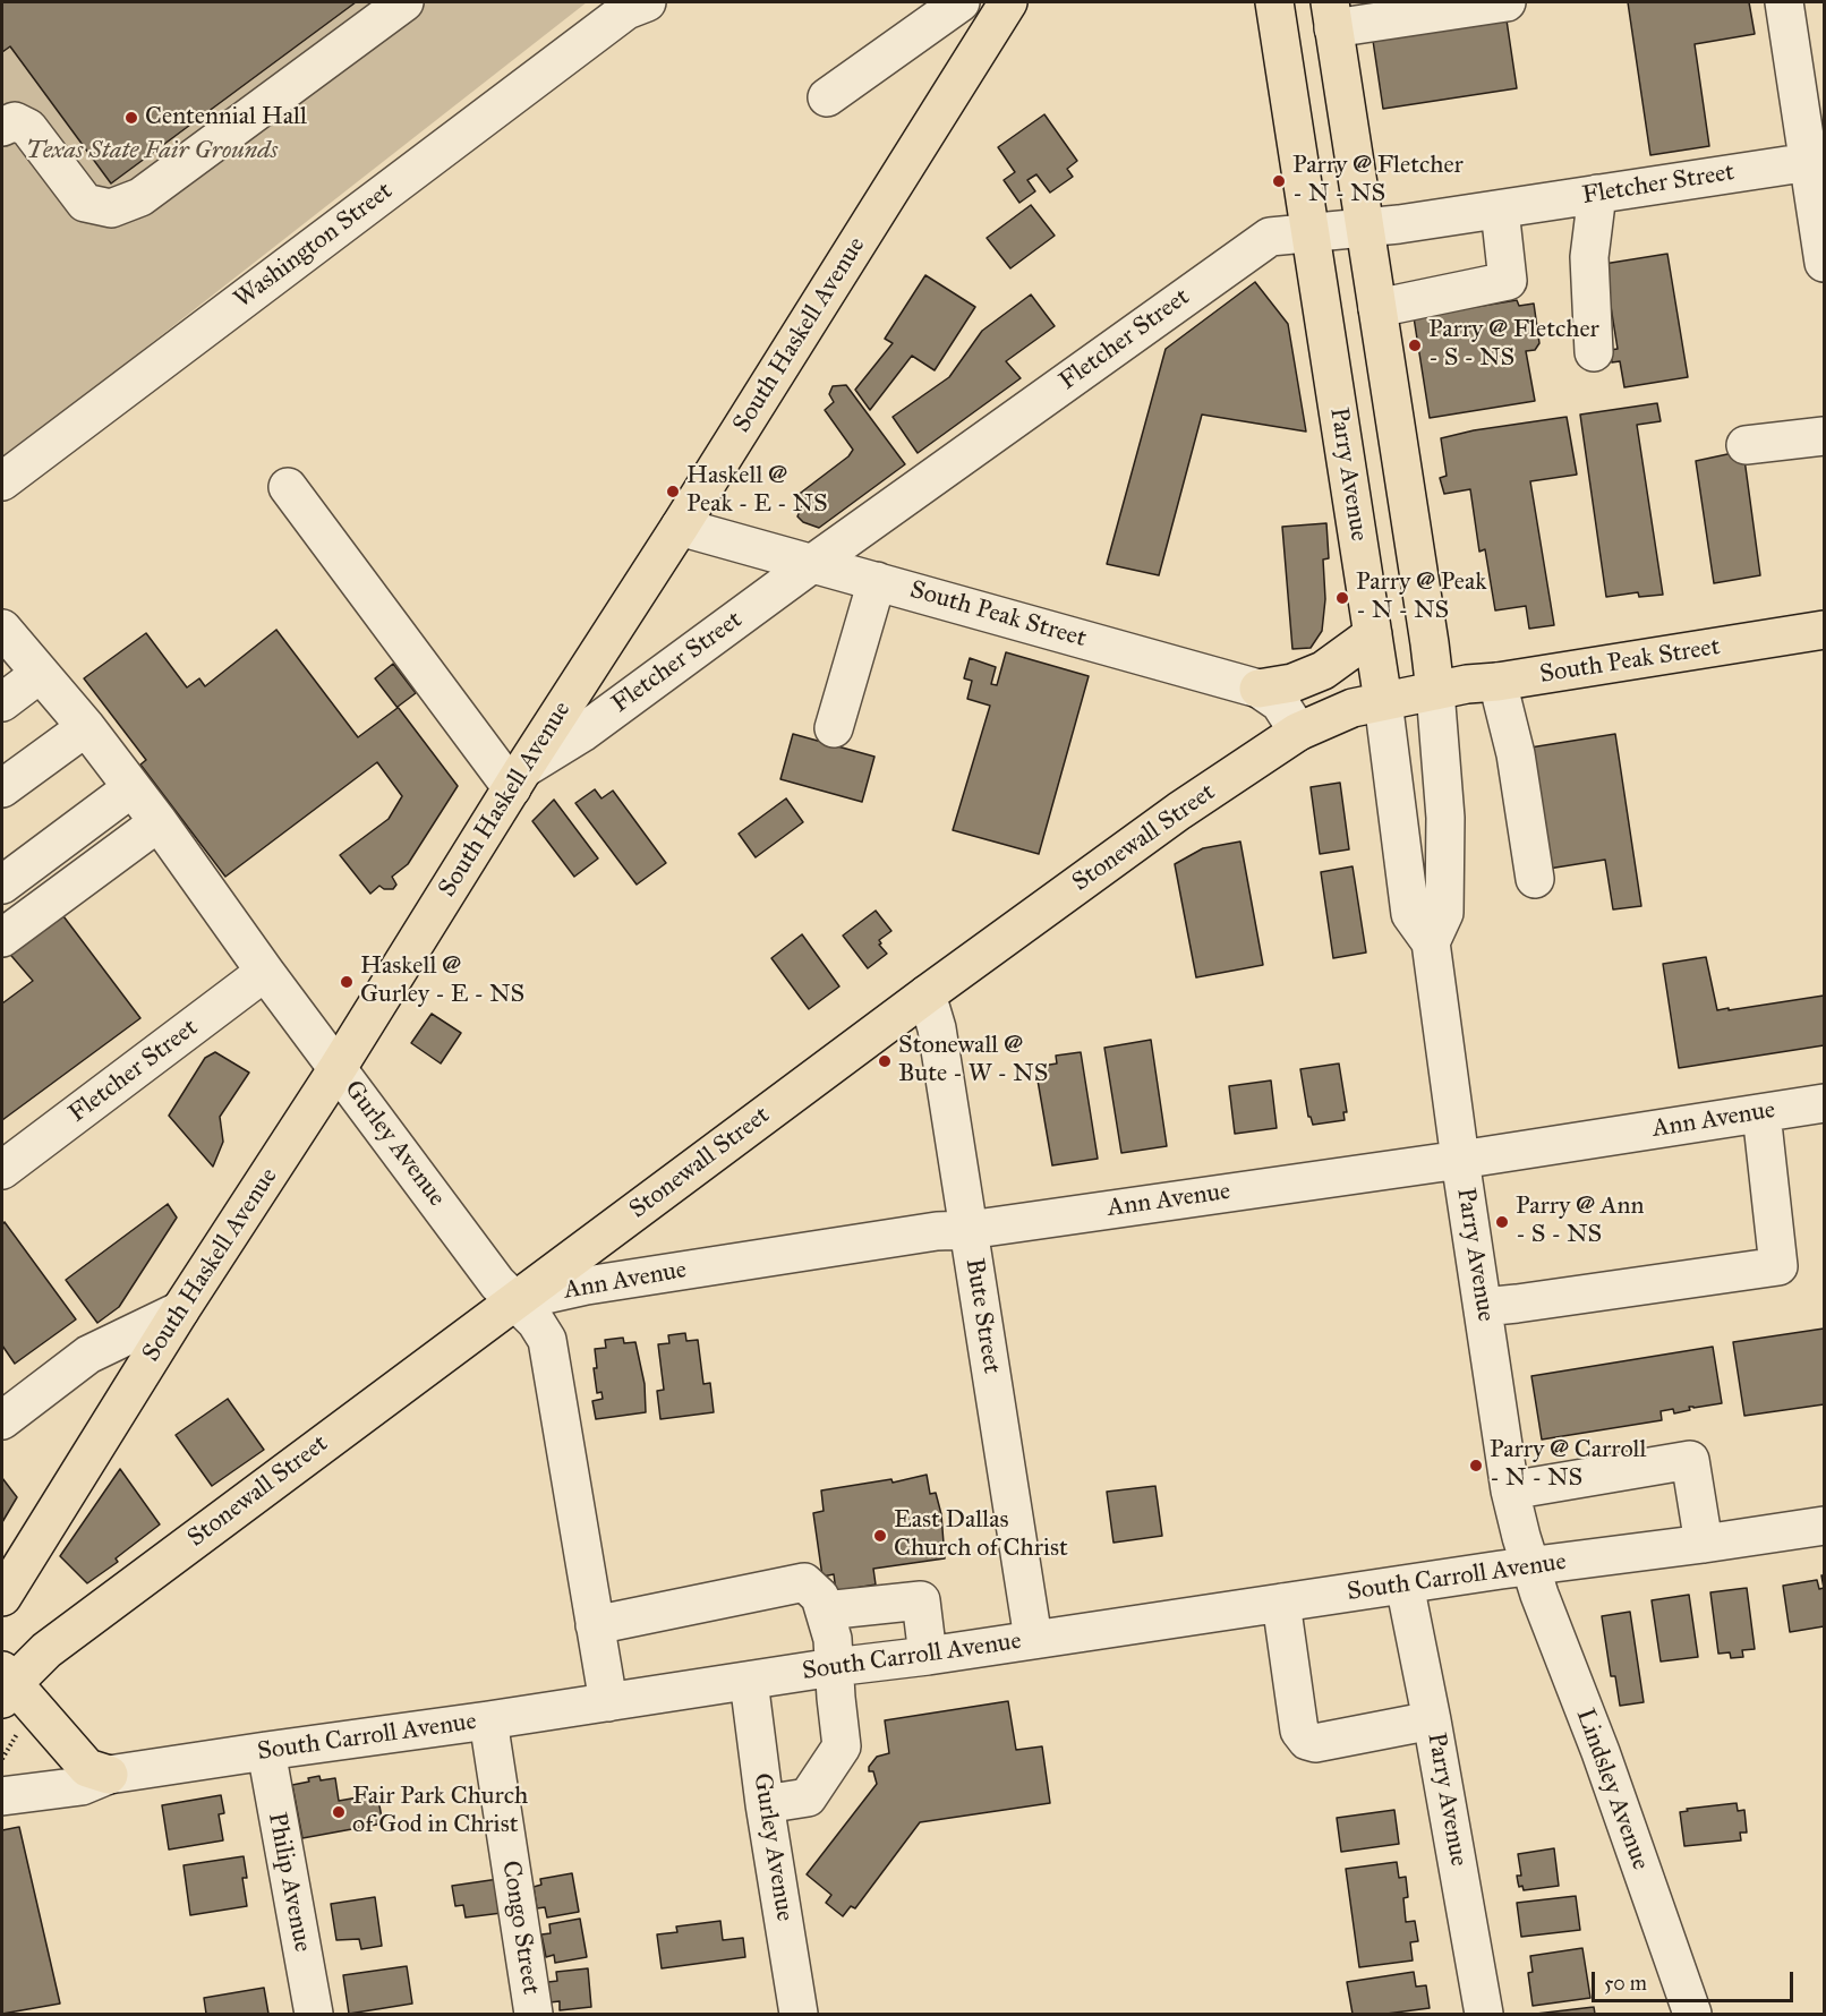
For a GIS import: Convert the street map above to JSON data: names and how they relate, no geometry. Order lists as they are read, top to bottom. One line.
{"streets":{"main road":["South Haskell Avenue","Parry Avenue","South Peak Street","Stonewall Street"],"street":["Fletcher Street","Washington Street","Ann Avenue","Gurley Avenue","Bute Street","South Carroll Avenue","Lindsley Avenue","Philip Avenue","Congo Street"]},"crossings":[["Fletcher Street","South Haskell Avenue"],["Fletcher Street","Parry Avenue"],["Fletcher Street","South Peak Street"],["Fletcher Street","Gurley Avenue"],["South Haskell Avenue","South Peak Street"],["South Haskell Avenue","Gurley Avenue"],["Parry Avenue","Stonewall Street"],["Parry Avenue","Ann Avenue"],["Parry Avenue","South Carroll Avenue"],["Parry Avenue","Lindsley Avenue"],["South Peak Street","Stonewall Street"],["Stonewall Street","Ann Avenue"],["Stonewall Street","Gurley Avenue"],["Stonewall Street","Bute Street"],["Ann Avenue","Gurley Avenue"],["Ann Avenue","Bute Street"],["Gurley Avenue","South Carroll Avenue"],["Bute Street","South Carroll Avenue"],["South Carroll Avenue","Lindsley Avenue"],["South Carroll Avenue","Philip Avenue"],["South Carroll Avenue","Congo Street"]],"parks":["Texas State Fair Grounds"],"places":["Centennial Hall","Parry @ Fletcher - N - NS","Parry @ Fletcher - S - NS","Haskell @ Peak - E - NS","Parry @ Peak - N - NS","Haskell @ Gurley - E - NS","Stonewall @ Bute - W - NS","Parry @ Ann - S - NS","Parry @ Carroll - N - NS","East Dallas Church of Christ","Fair Park Church of God in Christ"],"scale_bar":"50 m"}
